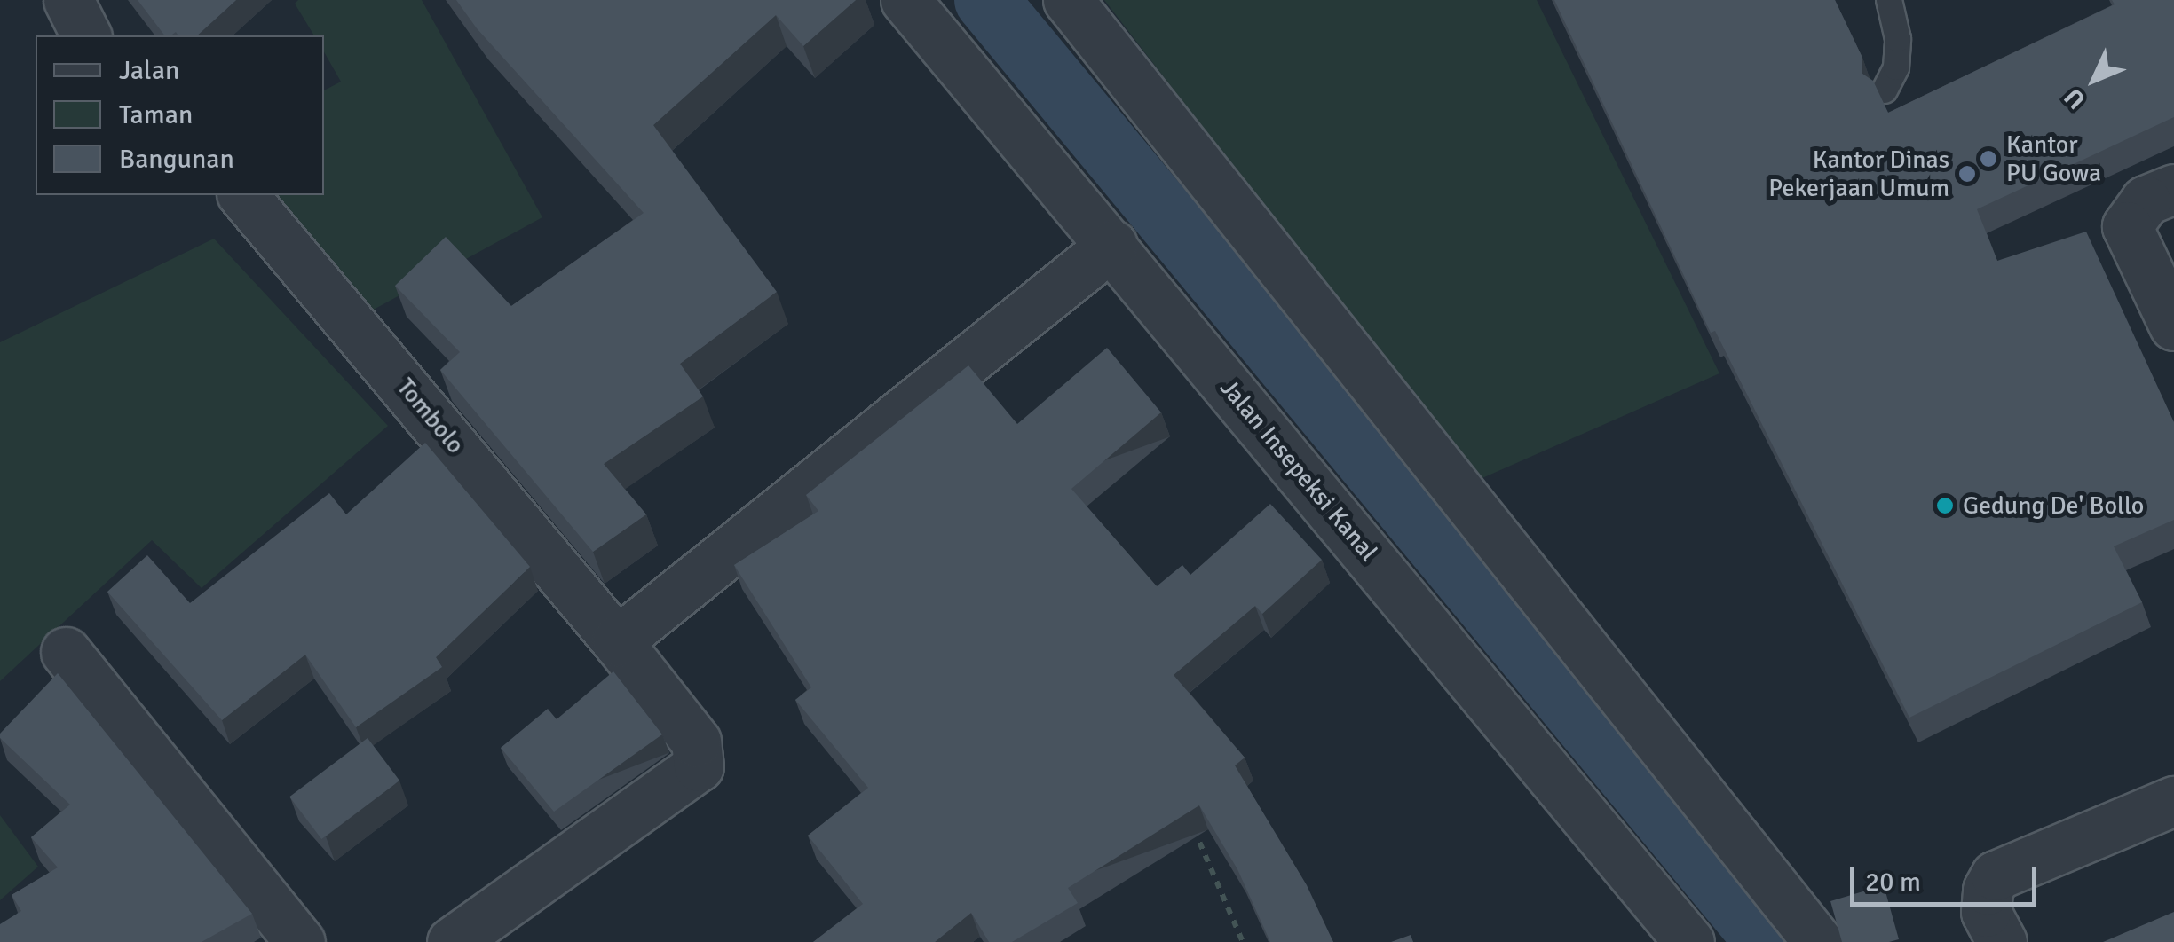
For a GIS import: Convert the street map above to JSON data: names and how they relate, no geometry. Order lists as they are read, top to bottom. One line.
{"streets":{"street":["Tombolo","Jalan Insepeksi Kanal"]},"places":["Kantor PU Gowa","Kantor Dinas Pekerjaan Umum","Gedung De' Bollo"],"legend":["Jalan","Taman","Bangunan"],"scale_bar":"20 m","north":"bottom left"}
